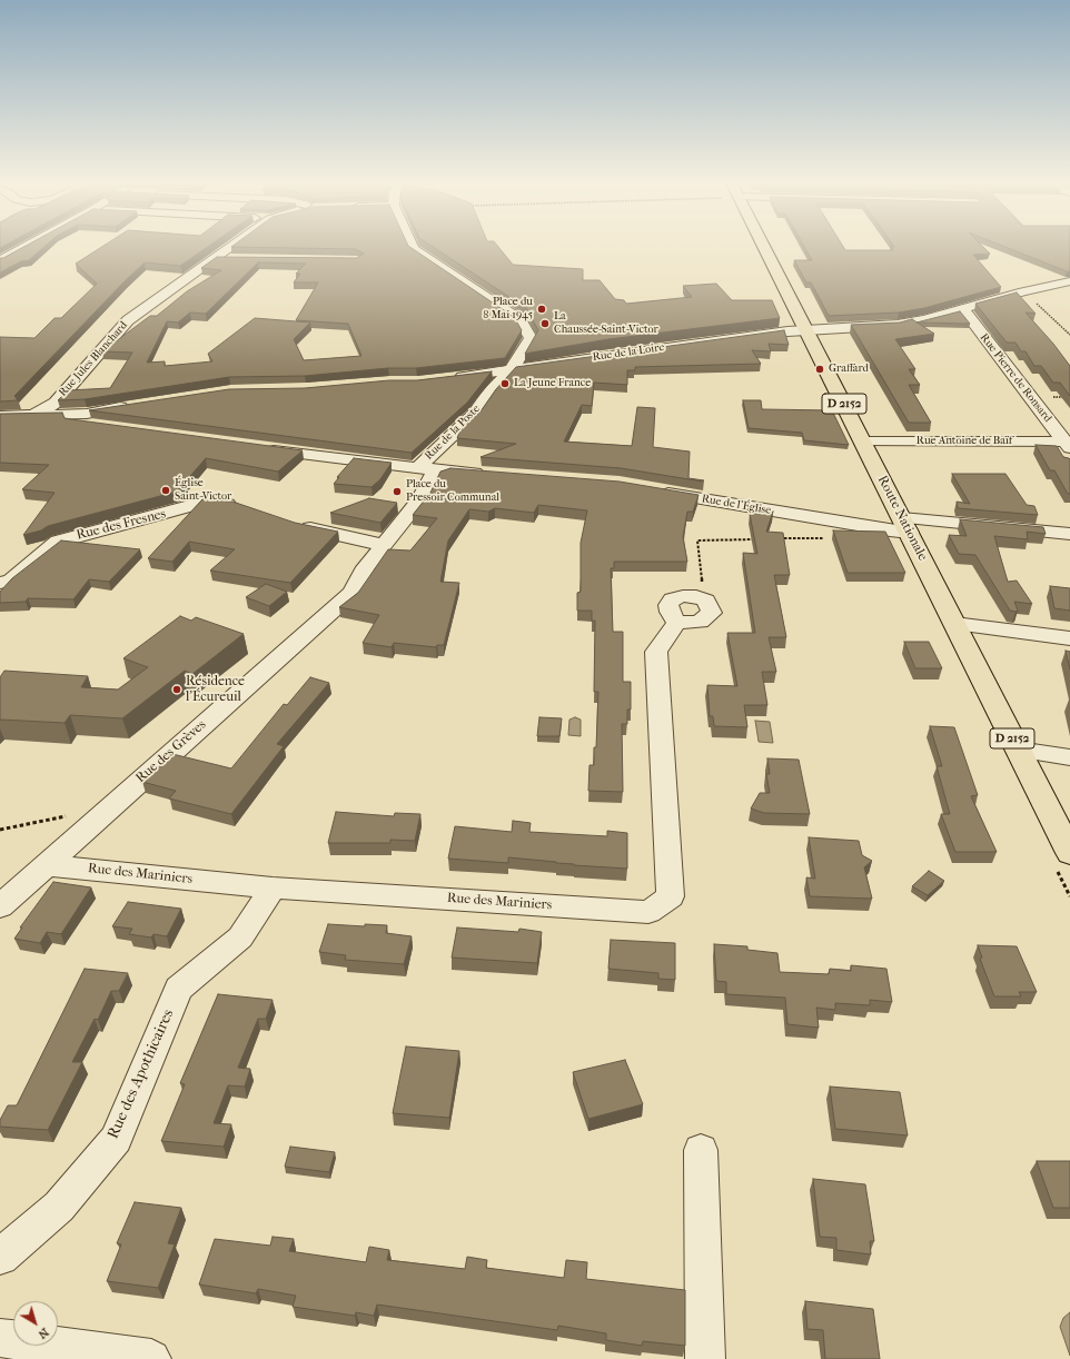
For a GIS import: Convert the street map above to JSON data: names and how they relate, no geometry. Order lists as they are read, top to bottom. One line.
{"streets":{"main road":["D 2152","Route Nationale"],"street":["Rue de la Loire","Rue Jules Blanchard","Rue Pierre de Ronsard","Rue de la Poste","Rue Antoine de Baïf","Rue de l'Église","Rue des Fresnes","Rue des Grèves","Rue des Mariniers","Rue des Apothicaires"]},"crossings":[["Rue de la Loire","Rue Pierre de Ronsard"],["Rue de la Loire","Rue de la Poste"],["Rue de la Loire","Route Nationale"],["Rue Pierre de Ronsard","Rue Antoine de Baïf"],["Rue Antoine de Baïf","Route Nationale"],["Rue de l'Église","Route Nationale"],["Rue des Grèves","Rue des Mariniers"],["Rue des Mariniers","Rue des Apothicaires"]],"places":["Place du 8 Mai 1945","La Chaussée-Saint-Victor","Graffard","La Jeune France","Église Saint-Victor","Place du Pressoir Communal","Résidence l'Écureuil"],"north":"bottom right"}
